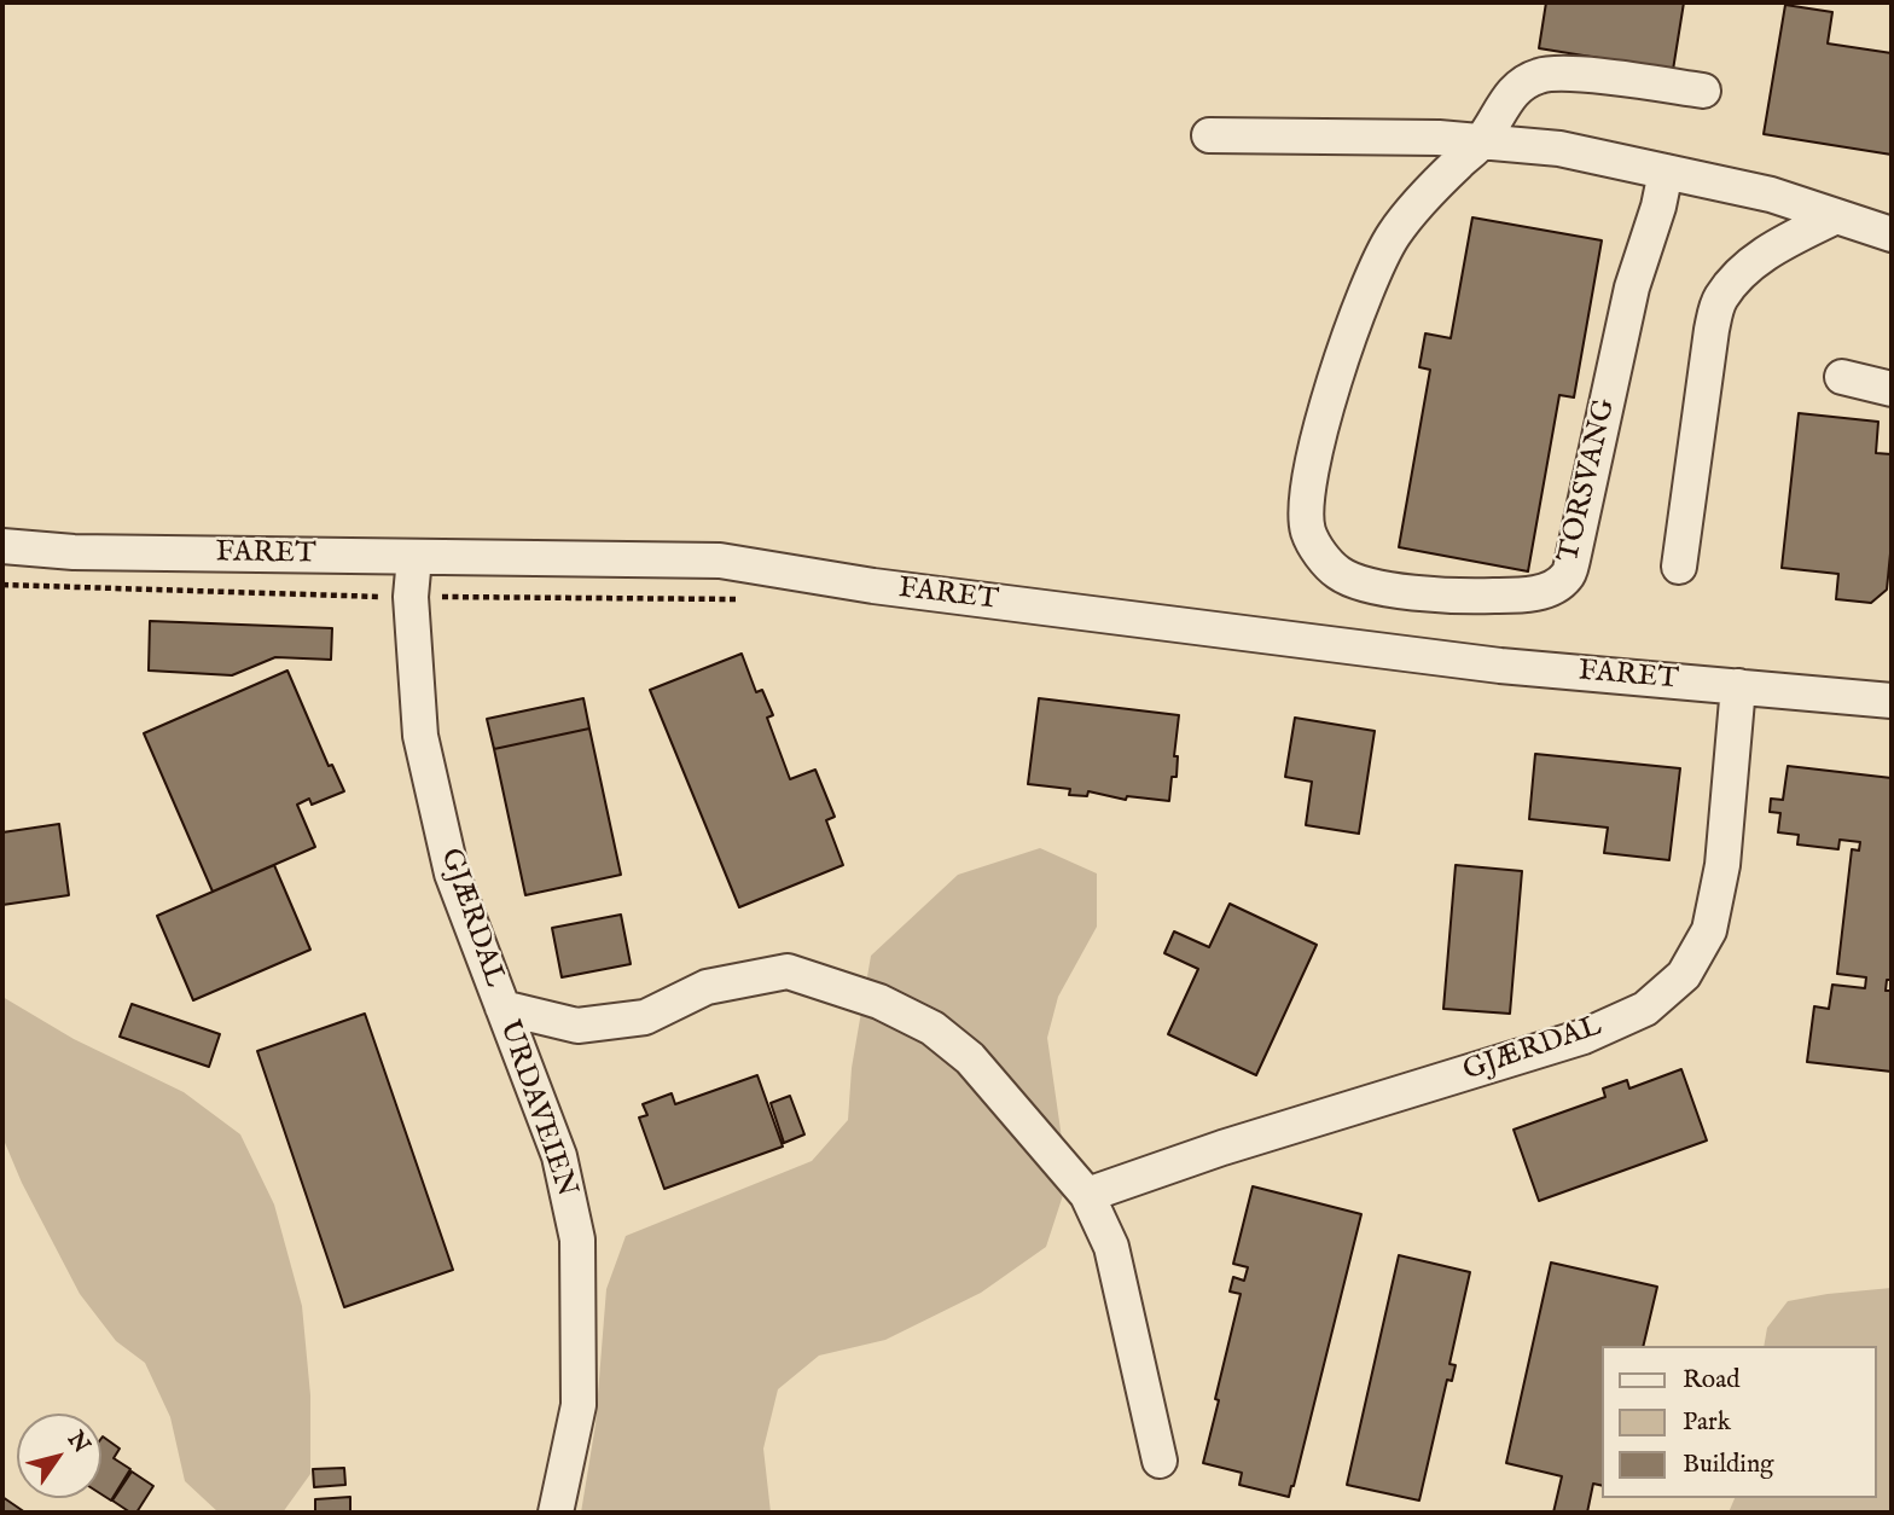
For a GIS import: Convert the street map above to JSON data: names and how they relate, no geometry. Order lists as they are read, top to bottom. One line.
{"streets":{"street":["TORSVANG","FARET","GJÆRDAL","URDAVEIEN"]},"crossings":[["FARET","GJÆRDAL"],["GJÆRDAL","URDAVEIEN"]],"legend":["Road","Park","Building"],"north":"top right"}
